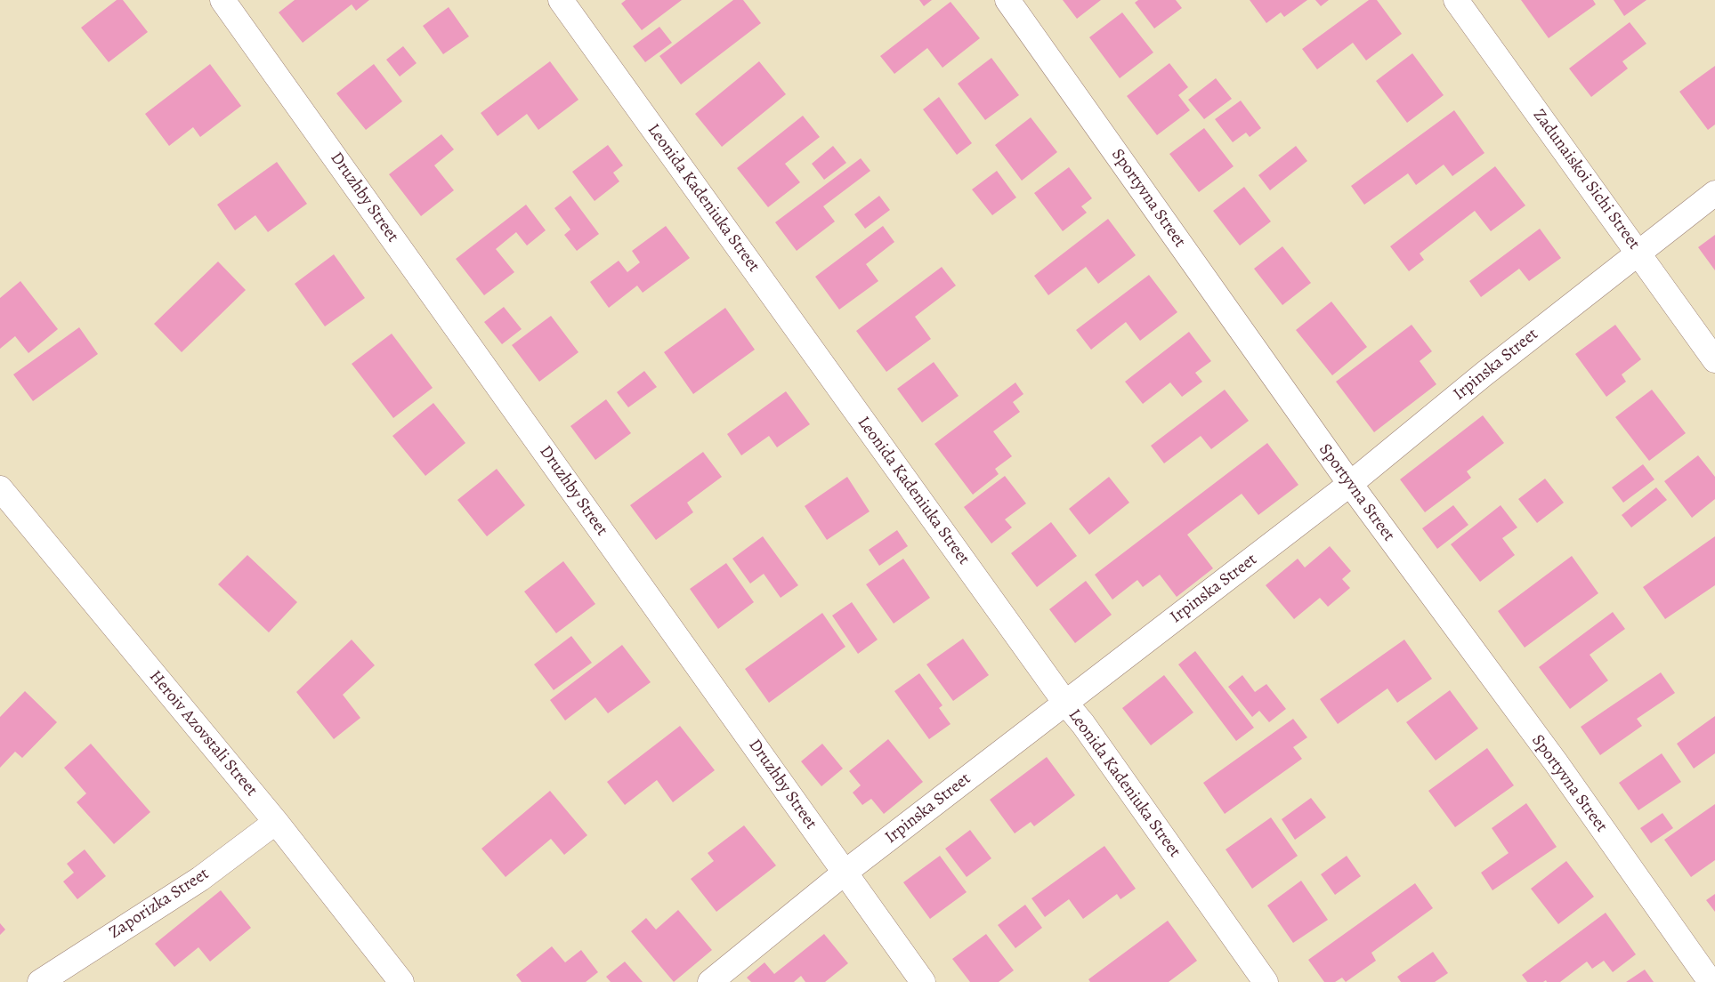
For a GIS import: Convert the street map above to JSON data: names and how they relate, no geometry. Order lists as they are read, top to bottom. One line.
{"streets":{"street":["Zadunaiskoi Sichi Street","Druzhby Street","Leonida Kadeniuka Street","Sportyvna Street","Irpinska Street","Heroiv Azovstali Street","Zaporizka Street"]},"crossings":[["Zadunaiskoi Sichi Street","Irpinska Street"],["Druzhby Street","Irpinska Street"],["Leonida Kadeniuka Street","Irpinska Street"],["Sportyvna Street","Irpinska Street"],["Heroiv Azovstali Street","Zaporizka Street"]]}
